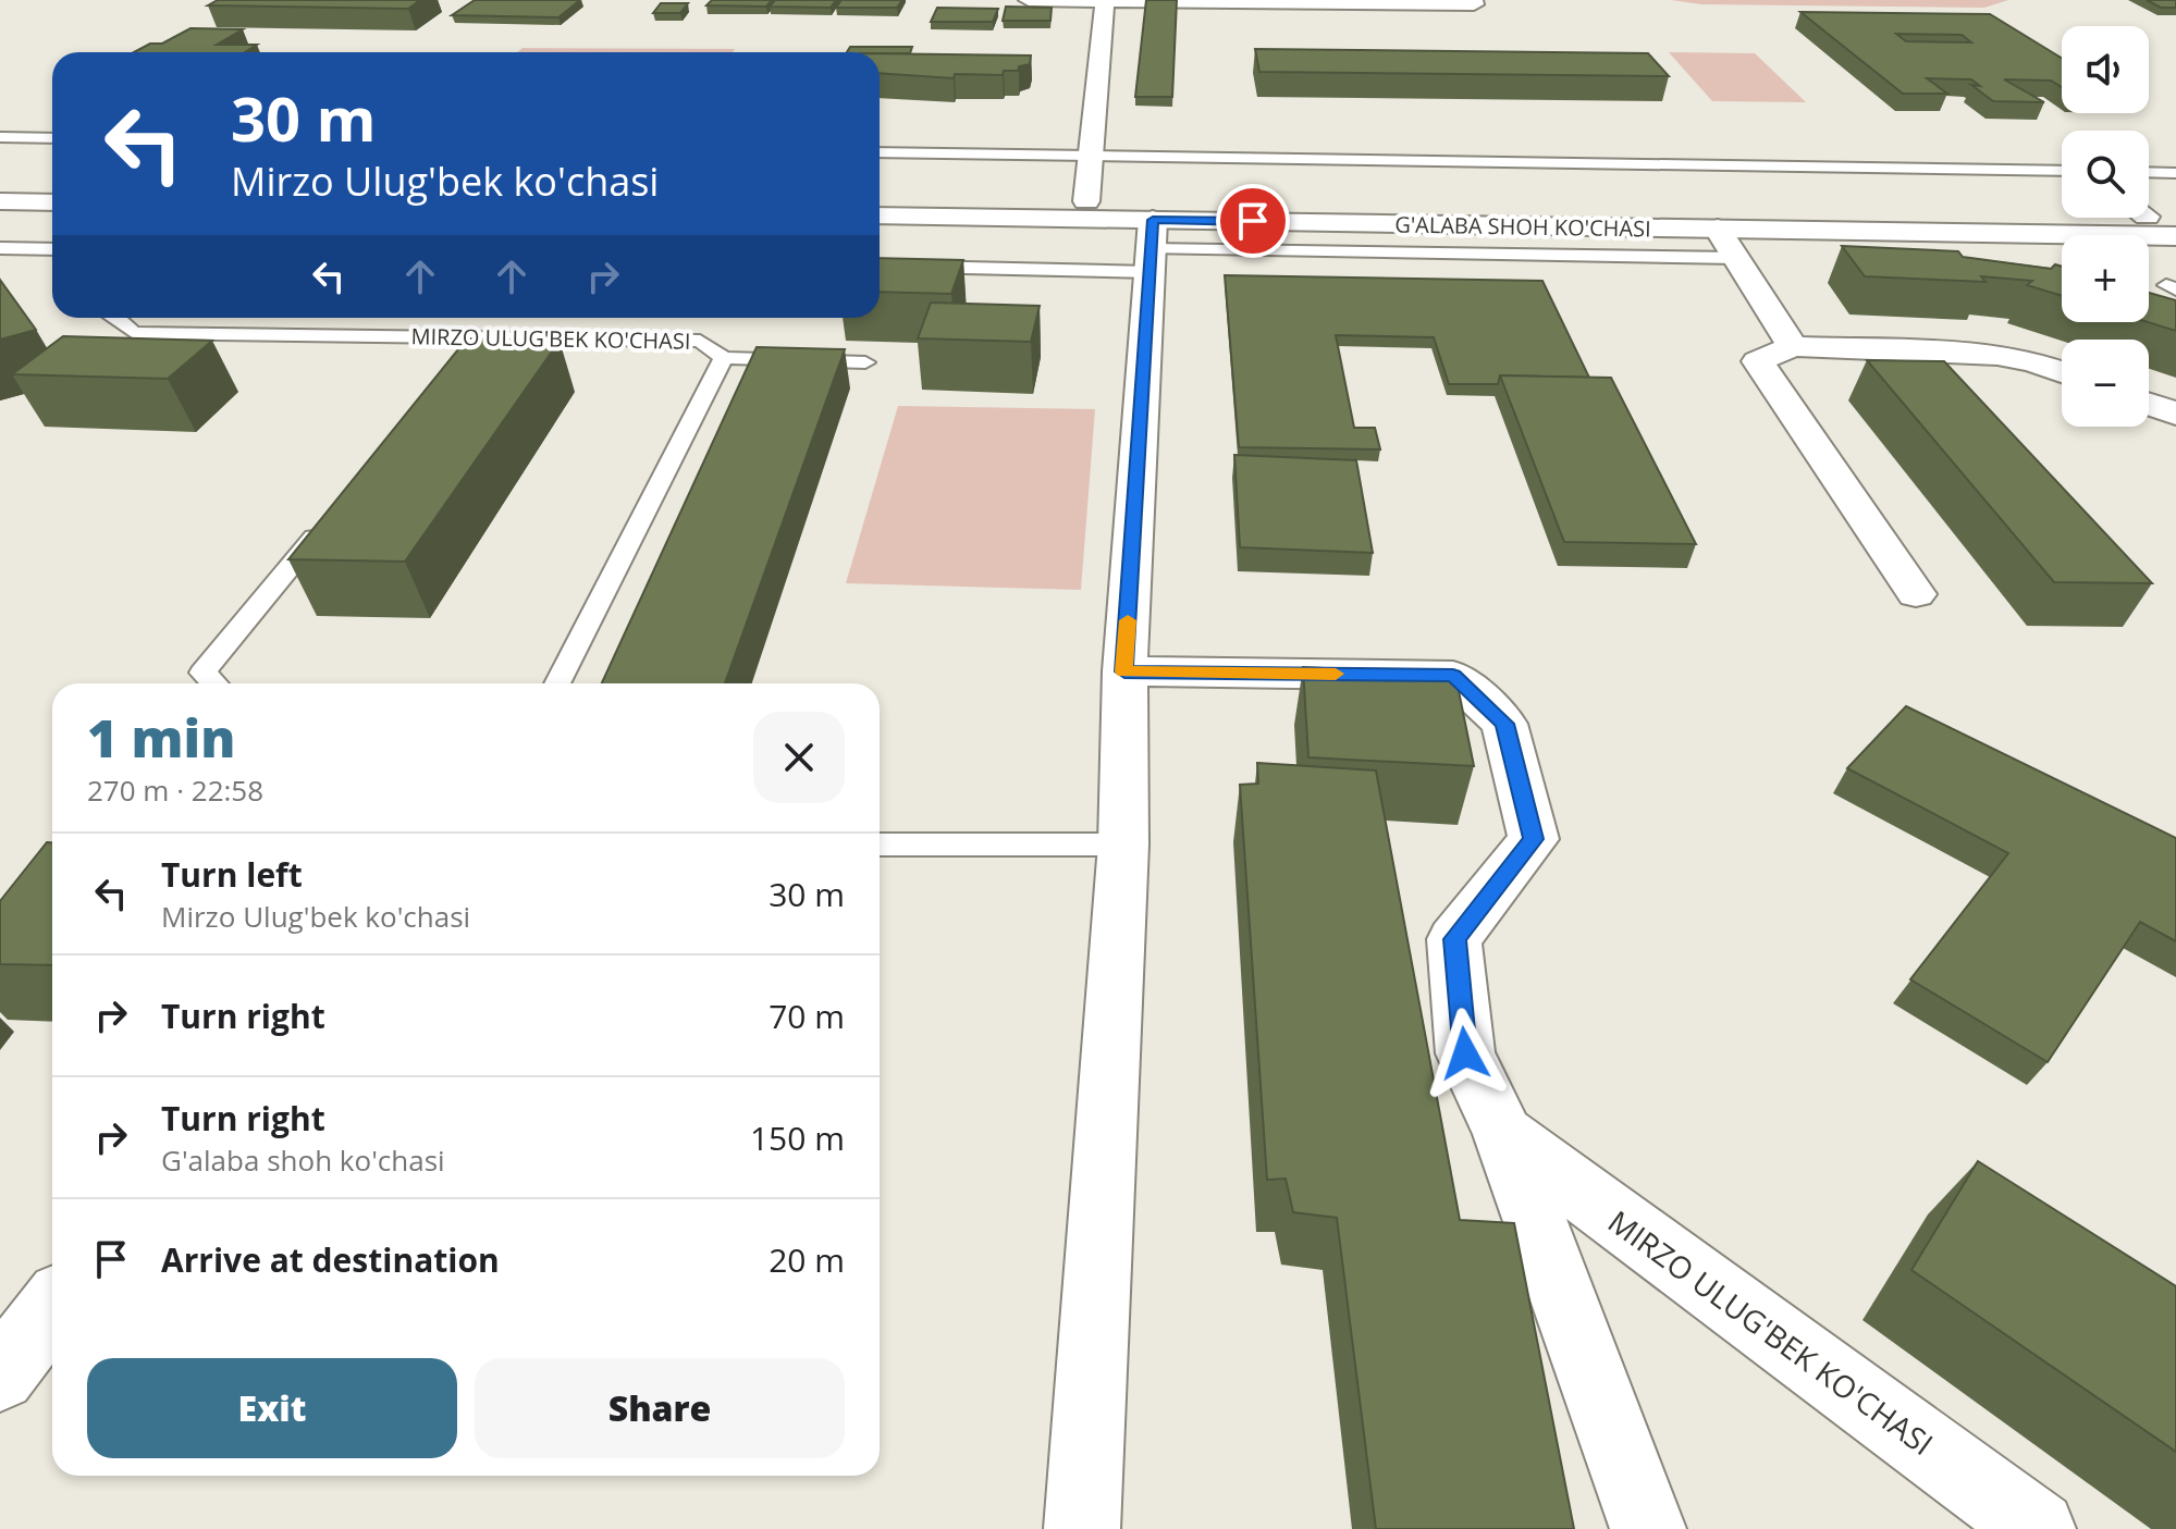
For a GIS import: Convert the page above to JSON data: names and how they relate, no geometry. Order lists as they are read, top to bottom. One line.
{"streets":{"street":["G'ALABA SHOH KO'CHASI","MIRZO ULUG'BEK KO'CHASI"]},"page":{"map_buttons":["+","−"],"turn":["30 m","Mirzo Ulug'bek ko'chasi"],"heading":["1 min","270 m · 22:58"],"list":[{"name":"Turn left","note":"Mirzo Ulug'bek ko'chasi","value":"30 m"},{"name":"Turn right","value":"70 m"},{"name":"Turn right","note":"G'alaba shoh ko'chasi","value":"150 m"},{"name":"Arrive at destination","value":"20 m"}],"buttons":["Exit","Share"]}}
